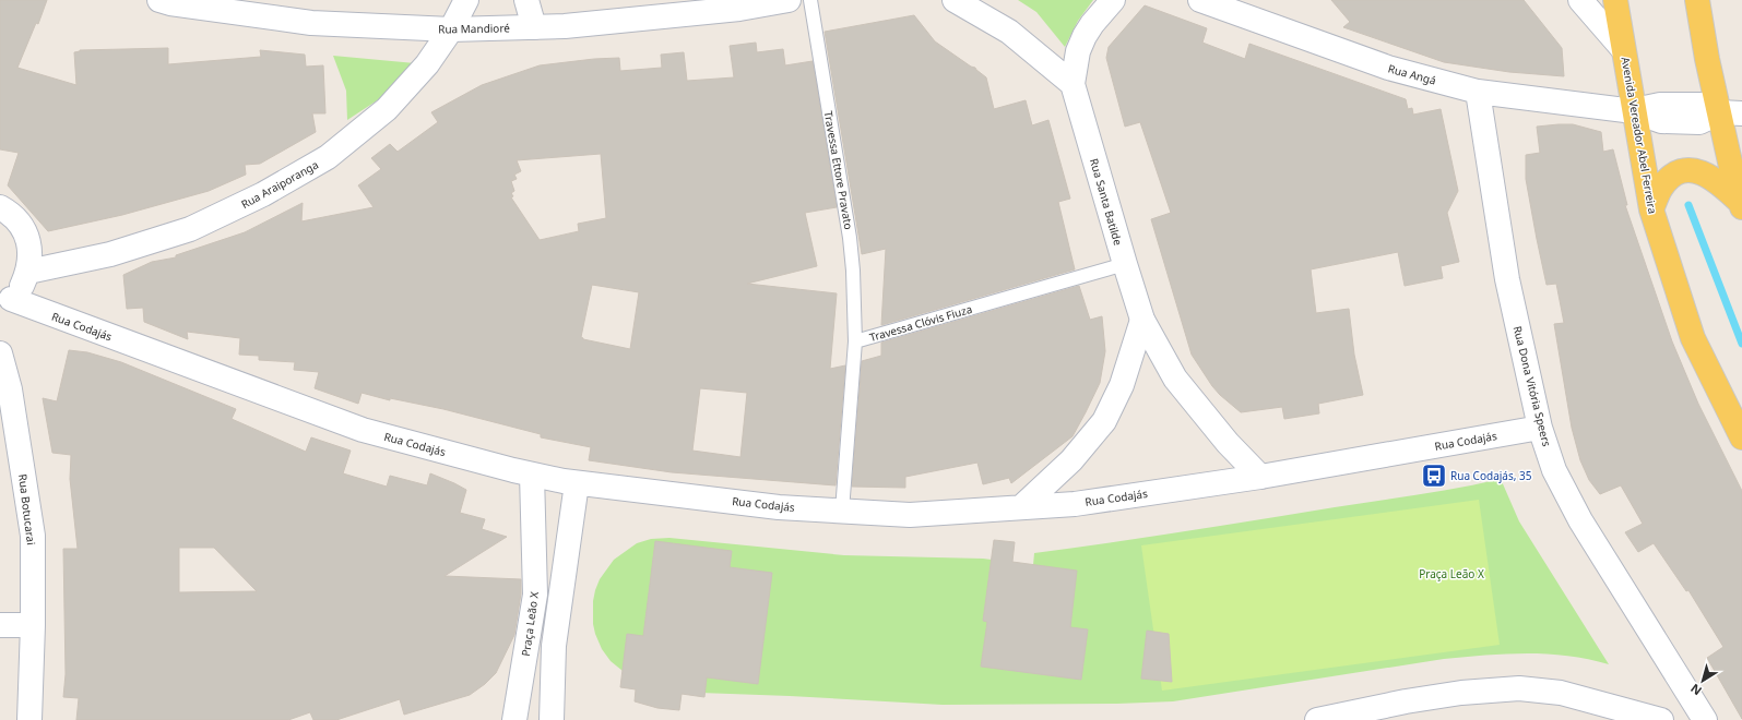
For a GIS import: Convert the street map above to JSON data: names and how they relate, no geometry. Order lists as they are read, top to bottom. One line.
{"streets":{"main road":["Avenida Vereador Abel Ferreira"],"street":["Rua Mandioré","Rua Angá","Rua Araiporanga","Rua Santa Batilde","Rua Codajás","Rua Dona Vitória Speers","Rua Botucarai","Praça Leão X"],"lane":["Travessa Ettore Pravato","Travessa Clóvis Fiuza"]},"crossings":[["Rua Mandioré","Rua Araiporanga"],["Rua Angá","Avenida Vereador Abel Ferreira"],["Rua Angá","Rua Dona Vitória Speers"],["Travessa Ettore Pravato","Travessa Clóvis Fiuza"],["Rua Santa Batilde","Travessa Clóvis Fiuza"],["Rua Santa Batilde","Rua Codajás"],["Travessa Clóvis Fiuza","Rua Codajás"],["Rua Codajás","Rua Dona Vitória Speers"],["Rua Codajás","Praça Leão X"]],"parks":["Praça Leão X"],"places":{"bus stop":["Rua Codajás, 35"]},"north":"bottom left"}
